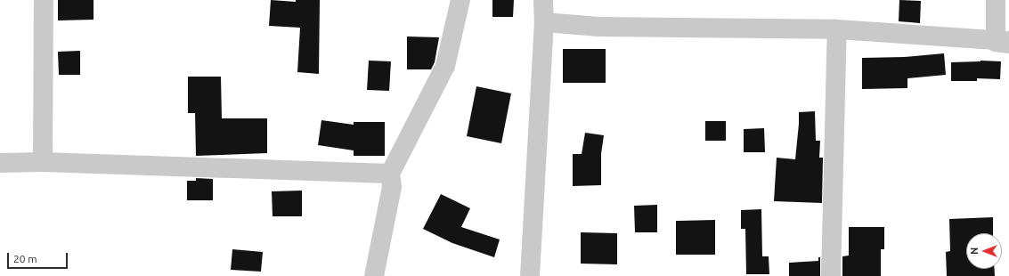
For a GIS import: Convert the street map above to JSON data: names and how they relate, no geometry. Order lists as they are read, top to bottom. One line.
{"scale_bar":"20 m","north":"left"}
